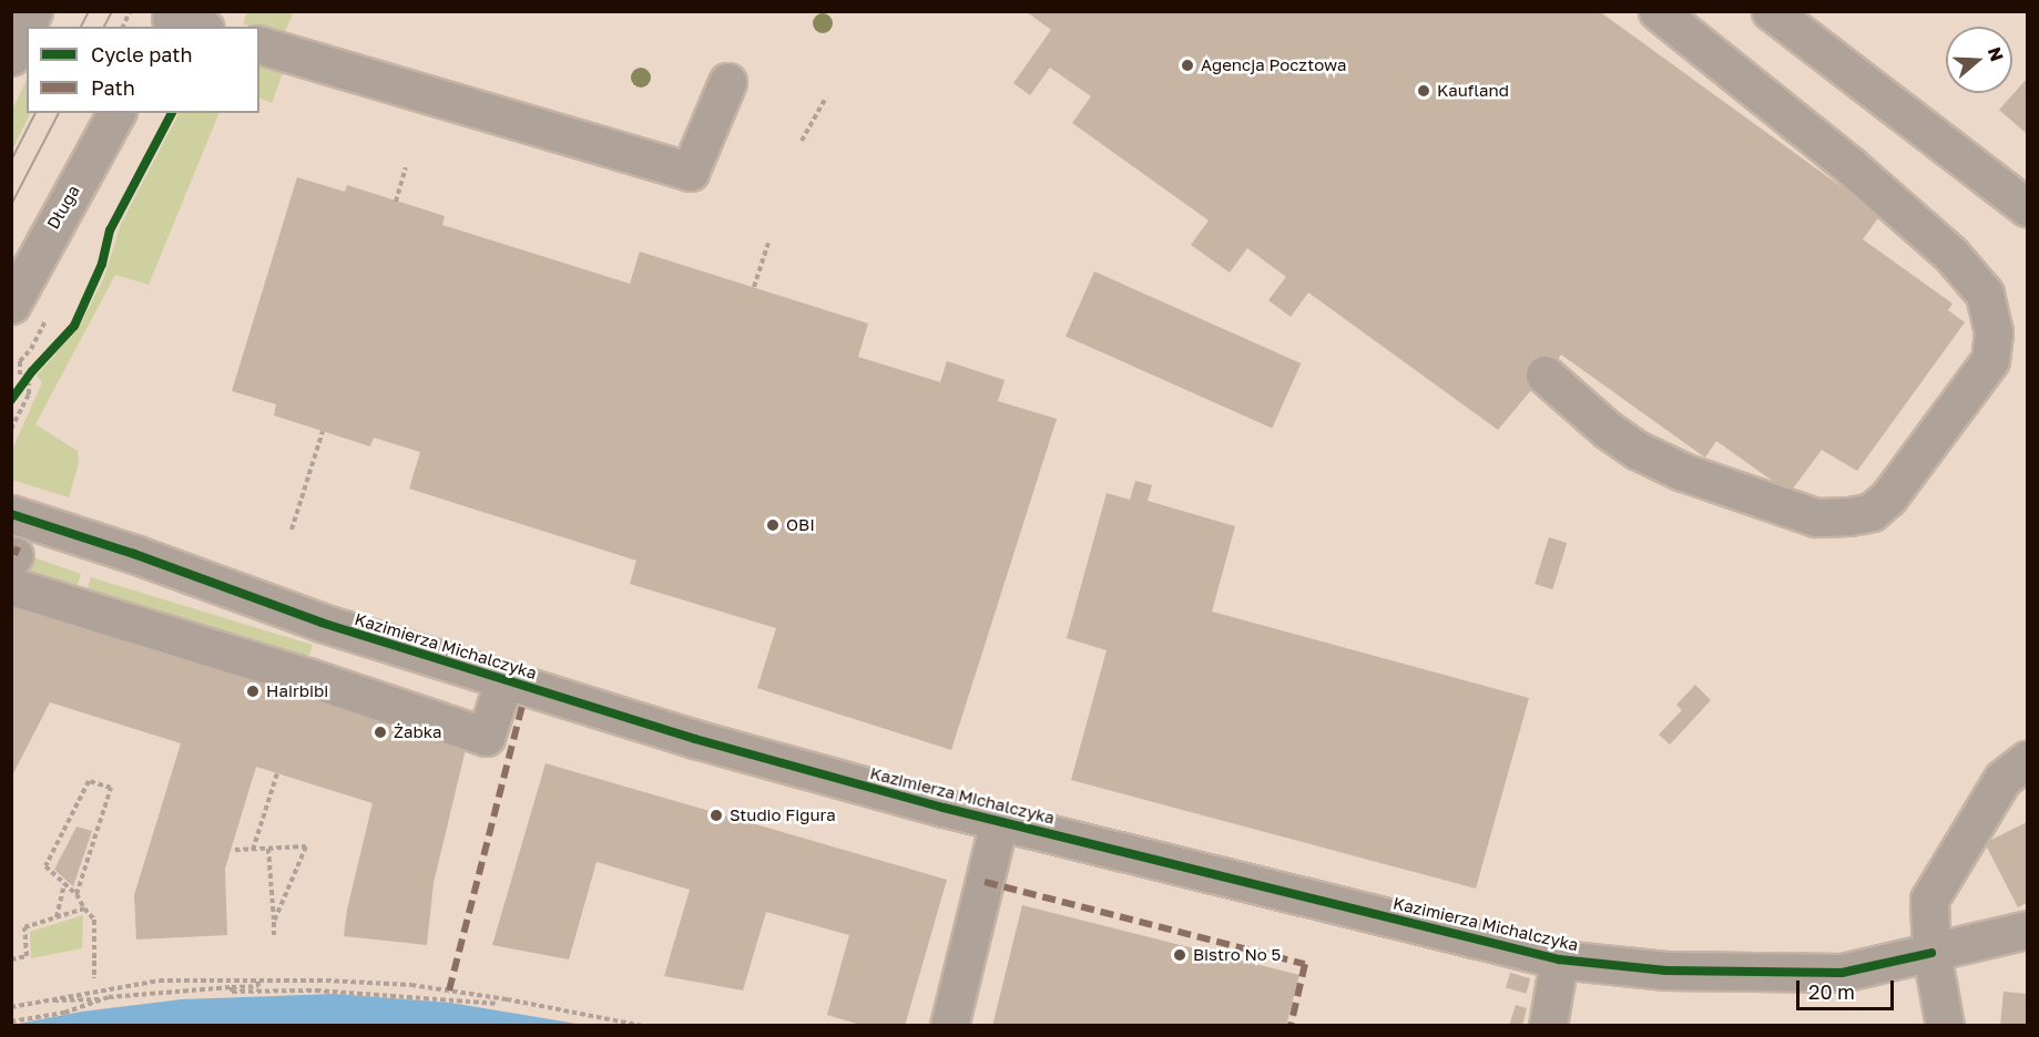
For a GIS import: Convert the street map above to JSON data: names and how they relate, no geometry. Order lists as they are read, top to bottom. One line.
{"streets":{"street":["Długa","Kazimierza Michalczyka"]},"places":["Agencja Pocztowa","Kaufland","OBI","Hairbibi","Żabka","Studio Figura","Bistro No 5"],"legend":["Cycle path","Path"],"scale_bar":"20 m","north":"right"}
